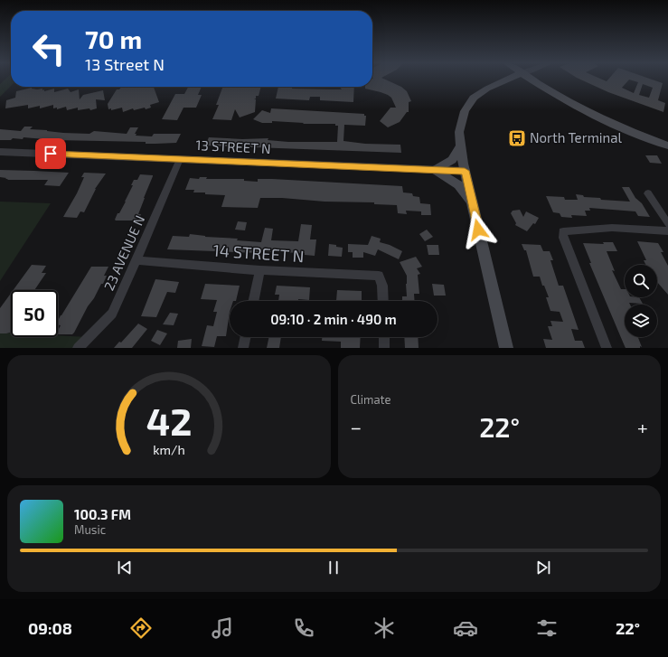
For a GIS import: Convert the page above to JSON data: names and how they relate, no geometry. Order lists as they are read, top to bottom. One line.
{"streets":{"street":["13 STREET N","23 AVENUE N","14 STREET N"]},"crossings":[["13 STREET N","23 AVENUE N"],["23 AVENUE N","14 STREET N"]],"places":{"bus stop":["North Terminal"]},"page":{"turn":["70 m","13 Street N"],"limit":"50","trip":"09:10 · 2 min · 490 m","tile":"Climate","heat":["−","22°","+"],"song":["100.3 FM","Music"],"tabs":["09:08","22°"],"gauge":["42","km/h"]}}
